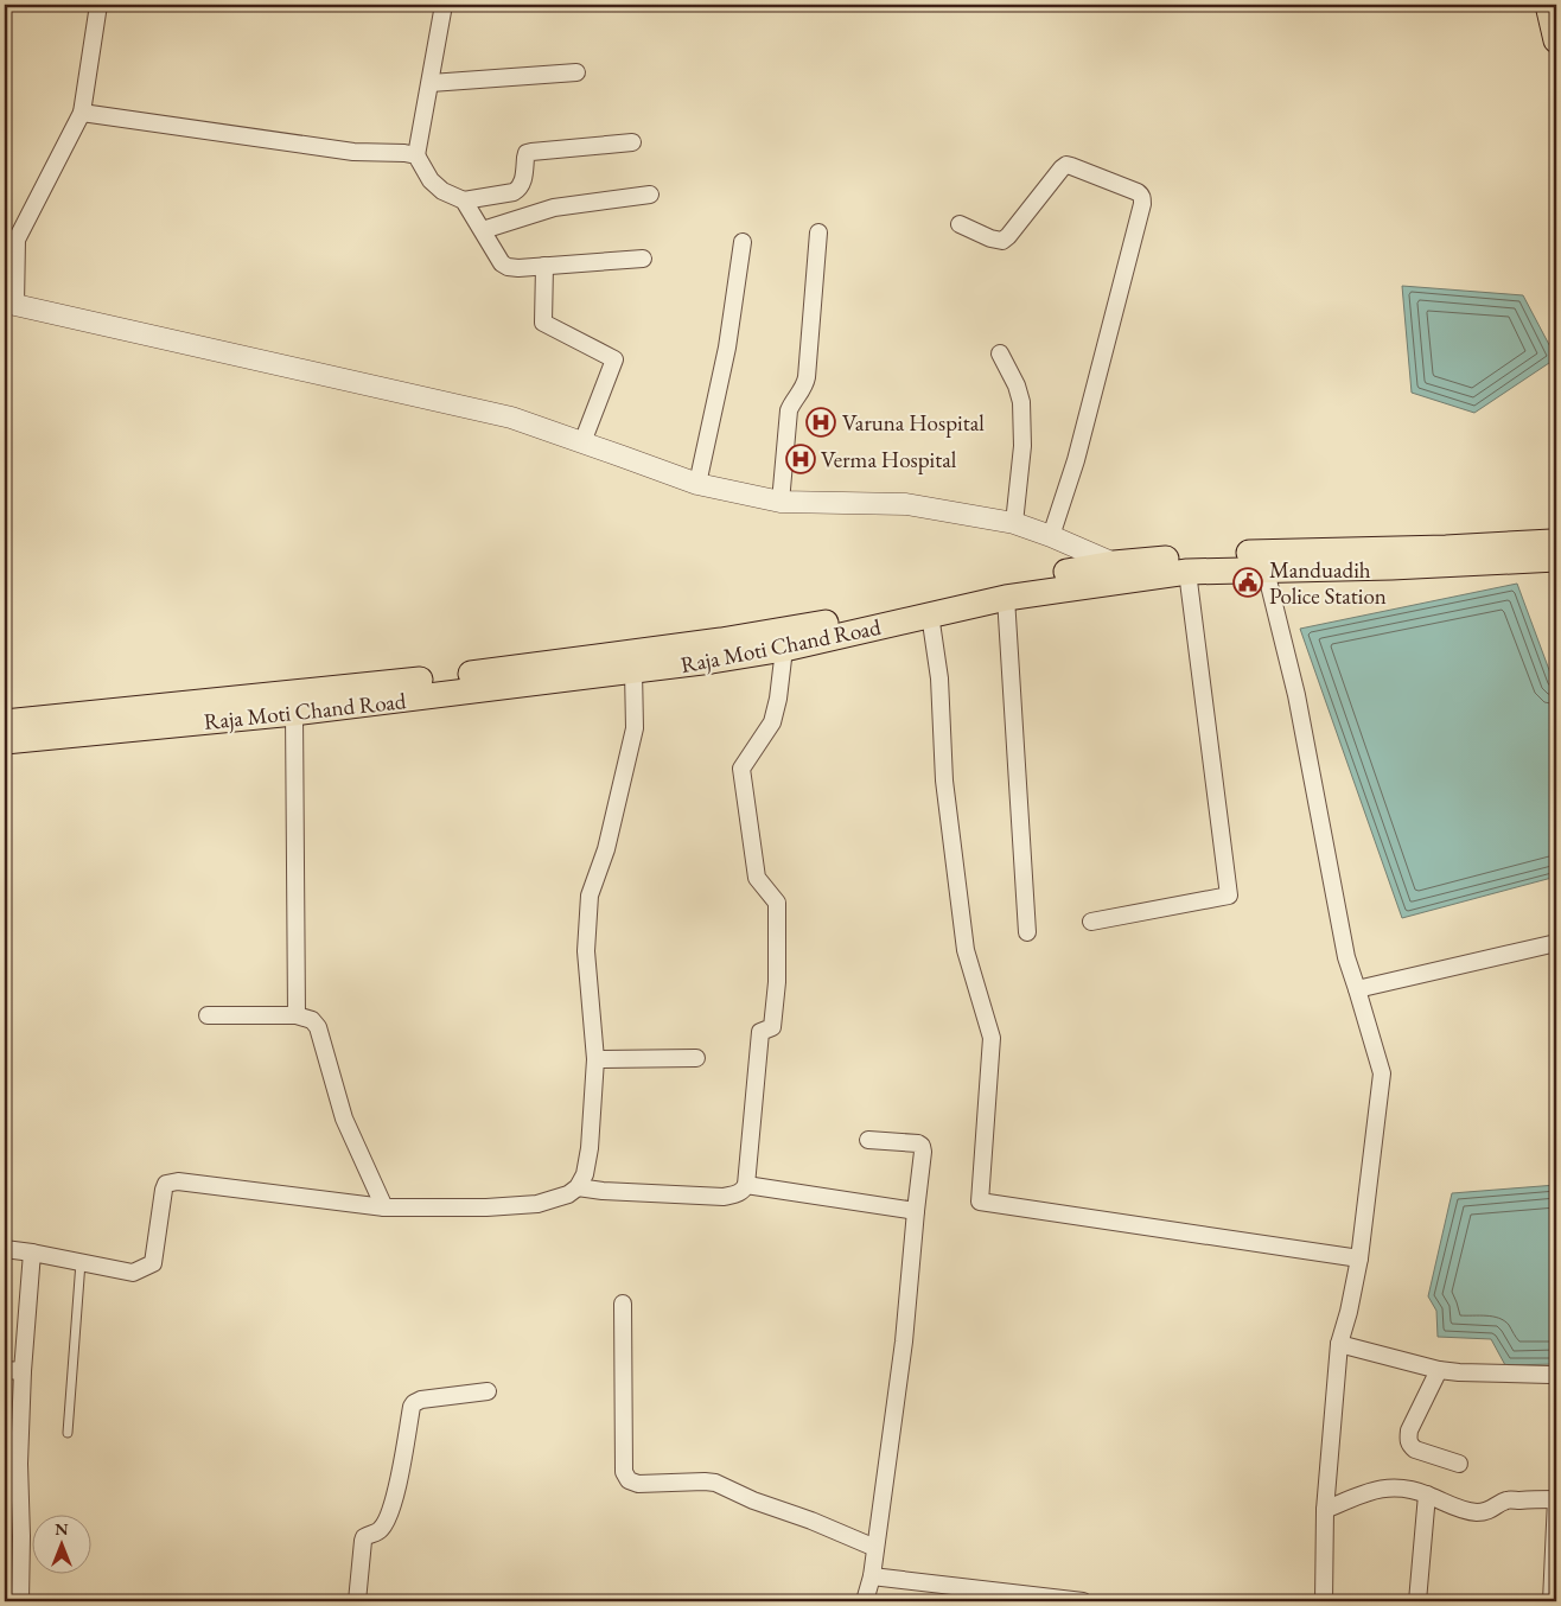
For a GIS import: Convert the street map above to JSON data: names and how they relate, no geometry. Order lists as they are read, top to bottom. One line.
{"streets":{"main road":["Raja Moti Chand Road"]},"places":{"hospital":["Varuna Hospital","Verma Hospital"],"public building":["Manduadih Police Station"]},"north":"top"}
